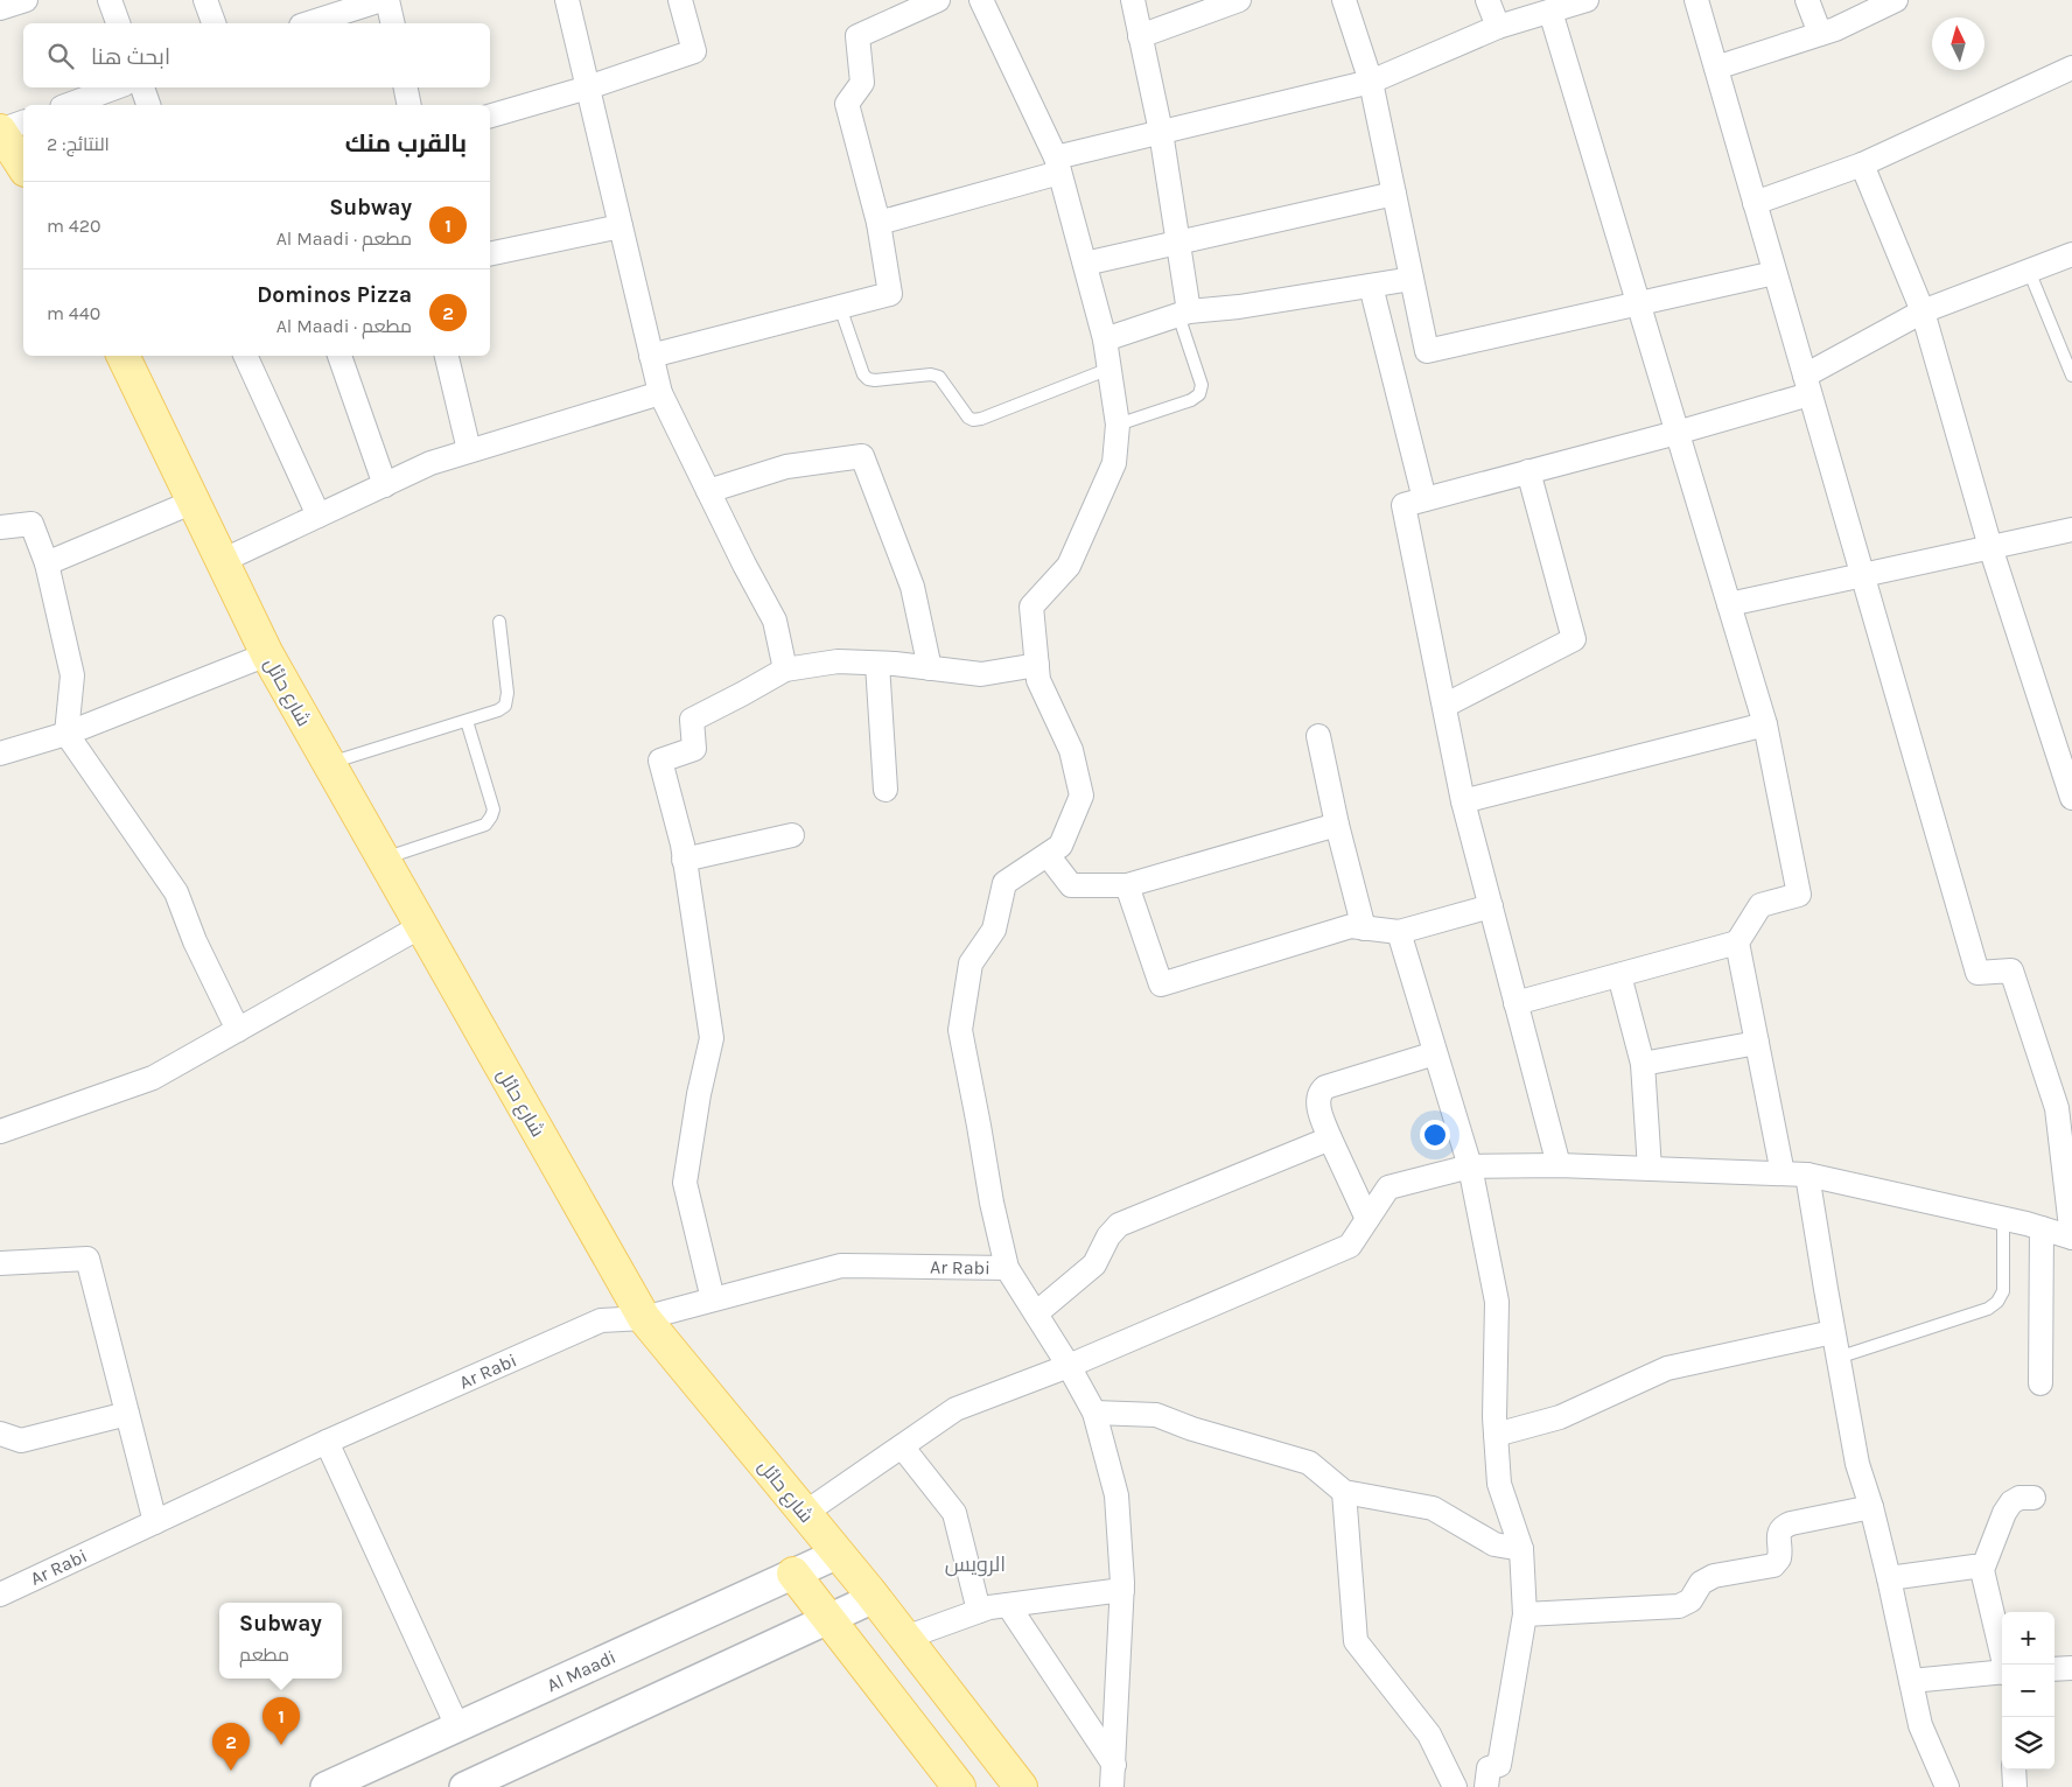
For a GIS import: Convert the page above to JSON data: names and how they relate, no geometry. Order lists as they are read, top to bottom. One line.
{"streets":{"main road":["شارع حائل"],"street":["Ar Rabi","Al Maadi"]},"crossings":[["شارع حائل","Ar Rabi"],["شارع حائل","Al Maadi"]],"districts":["الرويس"],"north":"top","page":{"search":"ابحث هنا","heading":["بالقرب منك","النتائج: 2"],"list":[{"mark":"1","name":"Subway","note":"مطعم · Al Maadi","value":"420 m"},{"mark":"2","name":"Dominos Pizza","note":"مطعم · Al Maadi","value":"440 m"}],"popup":["Subway","مطعم"],"map_buttons":["+","−"],"pins":["1","2"]}}
